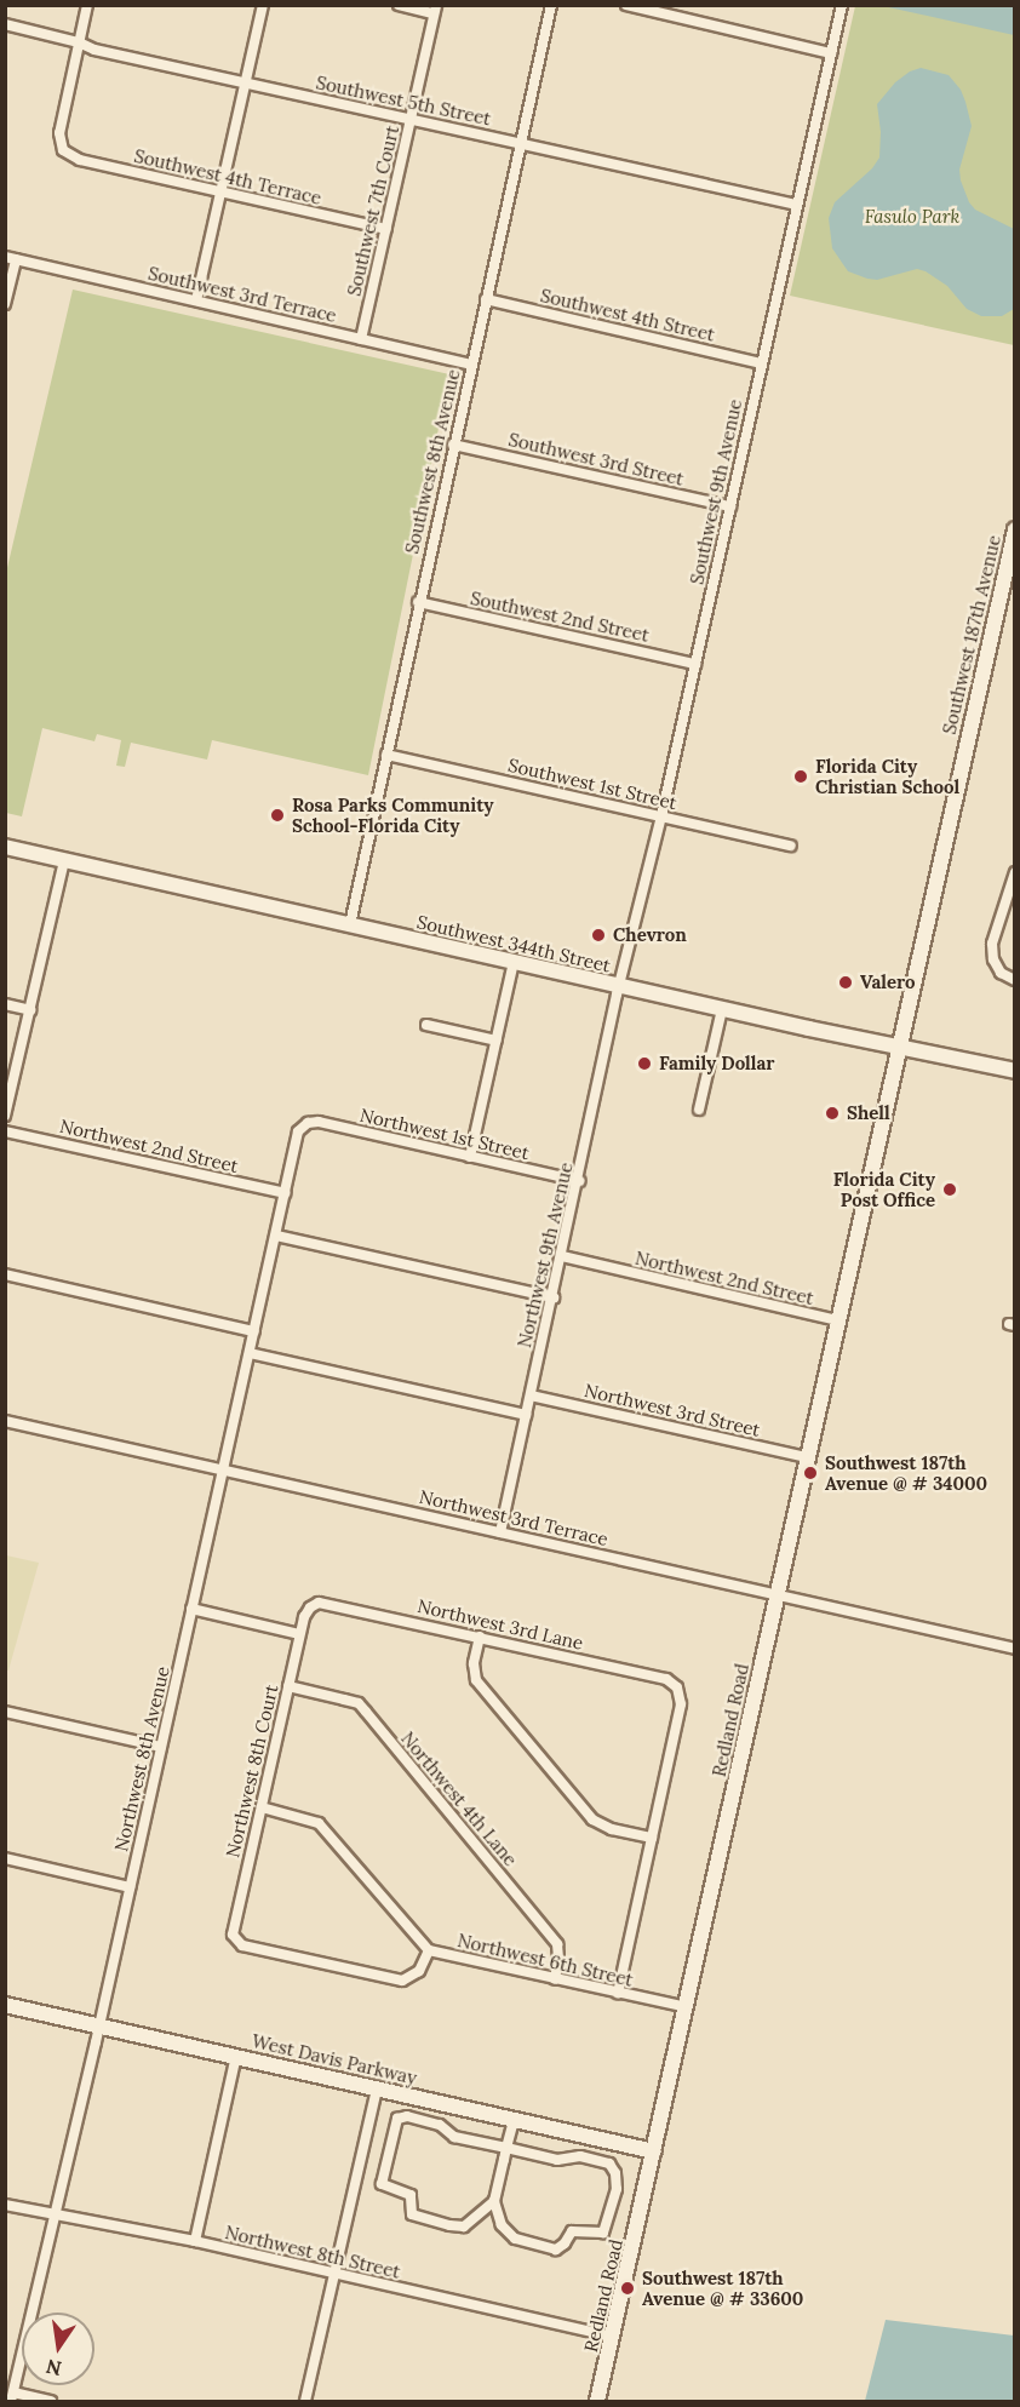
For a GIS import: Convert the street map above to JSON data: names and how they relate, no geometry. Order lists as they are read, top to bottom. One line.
{"streets":{"street":["Southwest 5th Street","Southwest 4th Terrace","Southwest 7th Court","Southwest 3rd Terrace","Southwest 4th Street","Southwest 3rd Street","Southwest 8th Avenue","Southwest 9th Avenue","Southwest 2nd Street","Southwest 187th Avenue","Southwest 1st Street","Southwest 344th Street","Northwest 1st Street","Northwest 2nd Street","Northwest 9th Avenue","Northwest 3rd Street","Northwest 3rd Terrace","Northwest 3rd Lane","Redland Road","Northwest 8th Avenue","Northwest 8th Court","Northwest 4th Lane","Northwest 6th Street","West Davis Parkway","Northwest 8th Street"]},"crossings":[["Southwest 5th Street","Southwest 4th Terrace"],["Southwest 5th Street","Southwest 7th Court"],["Southwest 5th Street","Southwest 8th Avenue"],["Southwest 5th Street","Southwest 9th Avenue"],["Southwest 4th Terrace","Southwest 7th Court"],["Southwest 7th Court","Southwest 3rd Terrace"],["Southwest 3rd Terrace","Southwest 8th Avenue"],["Southwest 4th Street","Southwest 8th Avenue"],["Southwest 4th Street","Southwest 9th Avenue"],["Southwest 3rd Street","Southwest 8th Avenue"],["Southwest 3rd Street","Southwest 9th Avenue"],["Southwest 8th Avenue","Southwest 2nd Street"],["Southwest 8th Avenue","Southwest 1st Street"],["Southwest 8th Avenue","Southwest 344th Street"],["Southwest 9th Avenue","Southwest 2nd Street"],["Southwest 9th Avenue","Southwest 1st Street"],["Southwest 9th Avenue","Southwest 344th Street"],["Southwest 9th Avenue","Northwest 9th Avenue"],["Southwest 187th Avenue","Southwest 344th Street"],["Southwest 187th Avenue","Redland Road"],["Southwest 344th Street","Northwest 9th Avenue"],["Southwest 344th Street","Redland Road"],["Northwest 1st Street","Northwest 9th Avenue"],["Northwest 1st Street","Northwest 8th Avenue"],["Northwest 2nd Street","Northwest 9th Avenue"],["Northwest 2nd Street","Redland Road"],["Northwest 2nd Street","Northwest 8th Avenue"],["Northwest 9th Avenue","Northwest 3rd Street"],["Northwest 9th Avenue","Northwest 3rd Terrace"],["Northwest 3rd Street","Redland Road"],["Northwest 3rd Terrace","Redland Road"],["Northwest 3rd Terrace","Northwest 8th Avenue"],["Northwest 3rd Lane","Northwest 8th Court"],["Redland Road","Northwest 6th Street"],["Redland Road","West Davis Parkway"],["Redland Road","Northwest 8th Street"],["Northwest 8th Avenue","West Davis Parkway"],["Northwest 8th Avenue","Northwest 8th Street"],["Northwest 8th Court","Northwest 4th Lane"],["Northwest 8th Court","Northwest 6th Street"],["Northwest 4th Lane","Northwest 6th Street"]],"parks":["Fasulo Park"],"places":["Florida City Christian School","Rosa Parks Community School-Florida City","Chevron","Valero","Family Dollar","Shell","Florida City Post Office","Southwest 187th Avenue @ # 34000","Southwest 187th Avenue @ # 33600"],"north":"bottom"}
